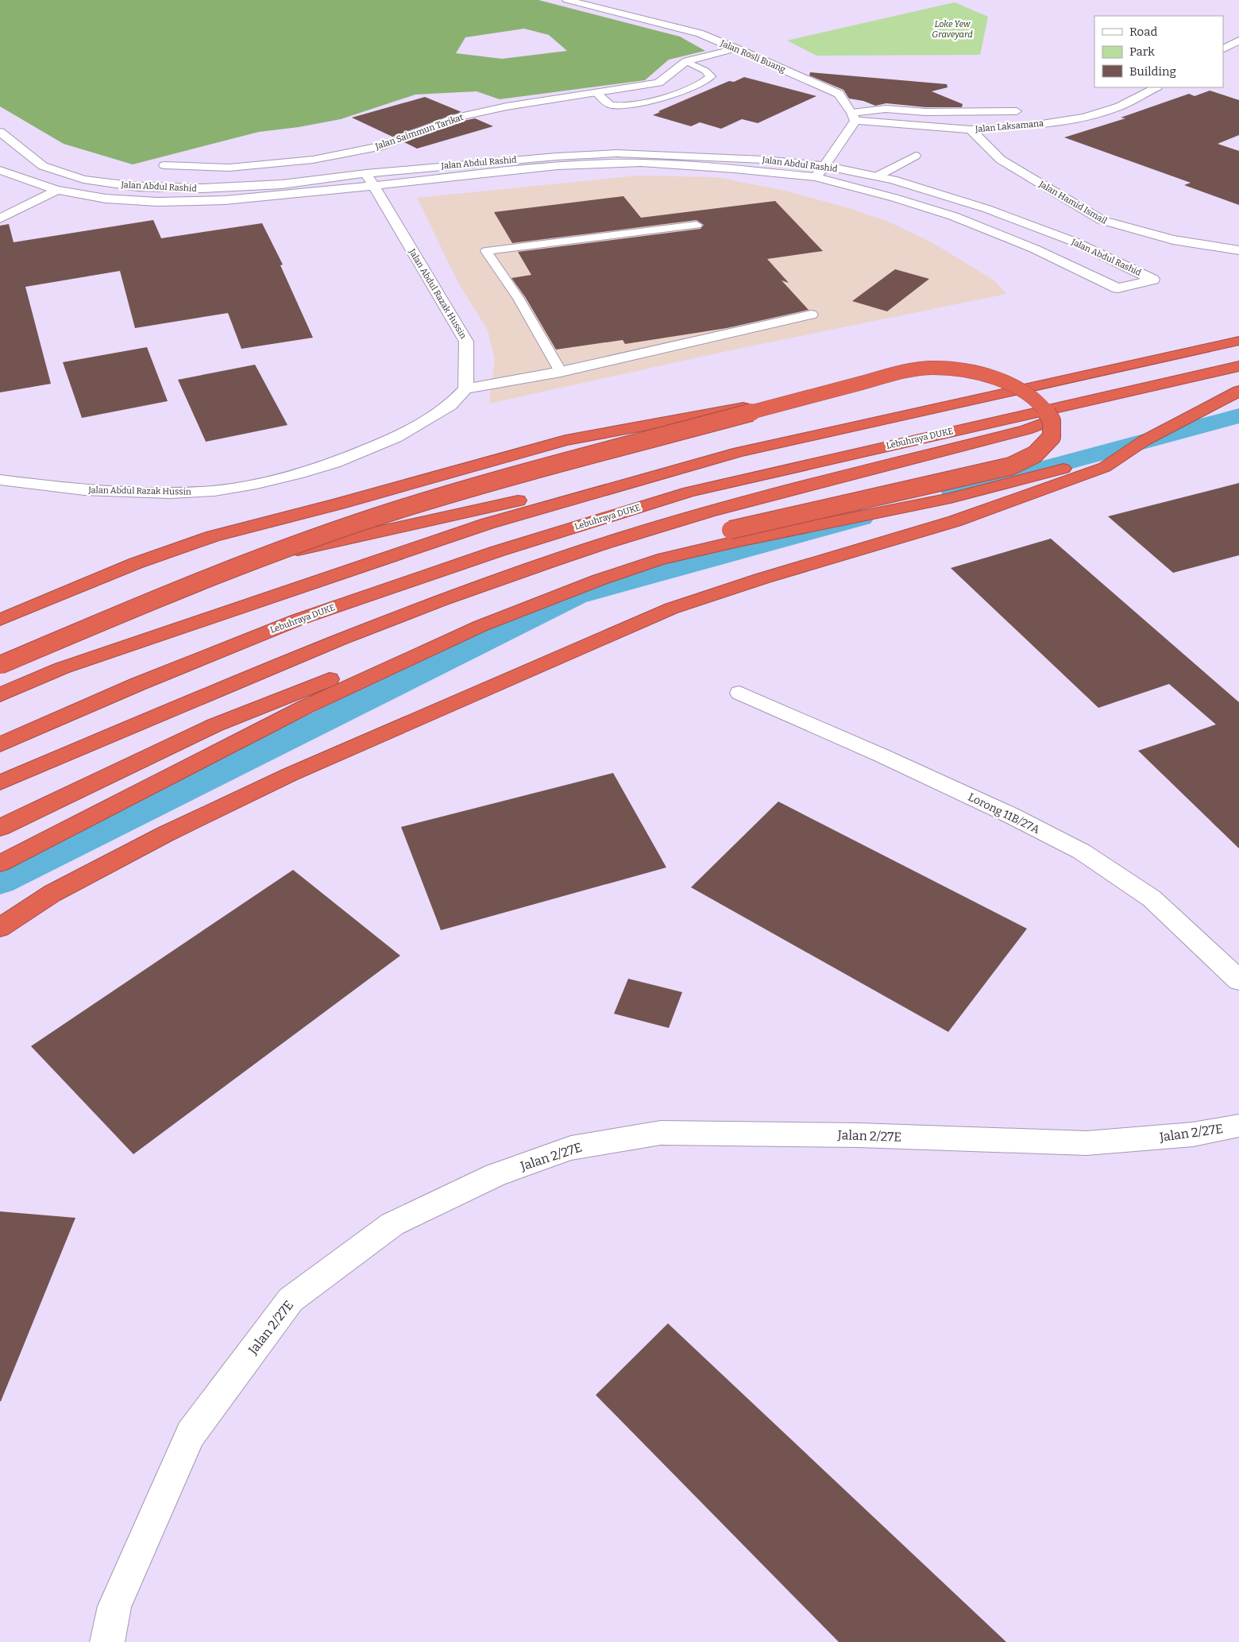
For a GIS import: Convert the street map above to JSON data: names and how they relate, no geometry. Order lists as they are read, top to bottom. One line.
{"streets":{"highway":["Lebuhraya DUKE"],"street":["Jalan Rosli Buang","Jalan Laksamana","Jalan Saimmun Tarikat","Jalan Abdul Rashid","Jalan Hamid Ismail","Jalan Abdul Razak Hussin","Lorong 11B/27A","Jalan 2/27E"]},"crossings":[["Jalan Rosli Buang","Jalan Laksamana"],["Jalan Rosli Buang","Jalan Saimmun Tarikat"],["Jalan Laksamana","Jalan Hamid Ismail"],["Jalan Abdul Rashid","Jalan Abdul Razak Hussin"]],"parks":["Loke Yew Graveyard"],"legend":["Road","Park","Building"]}
